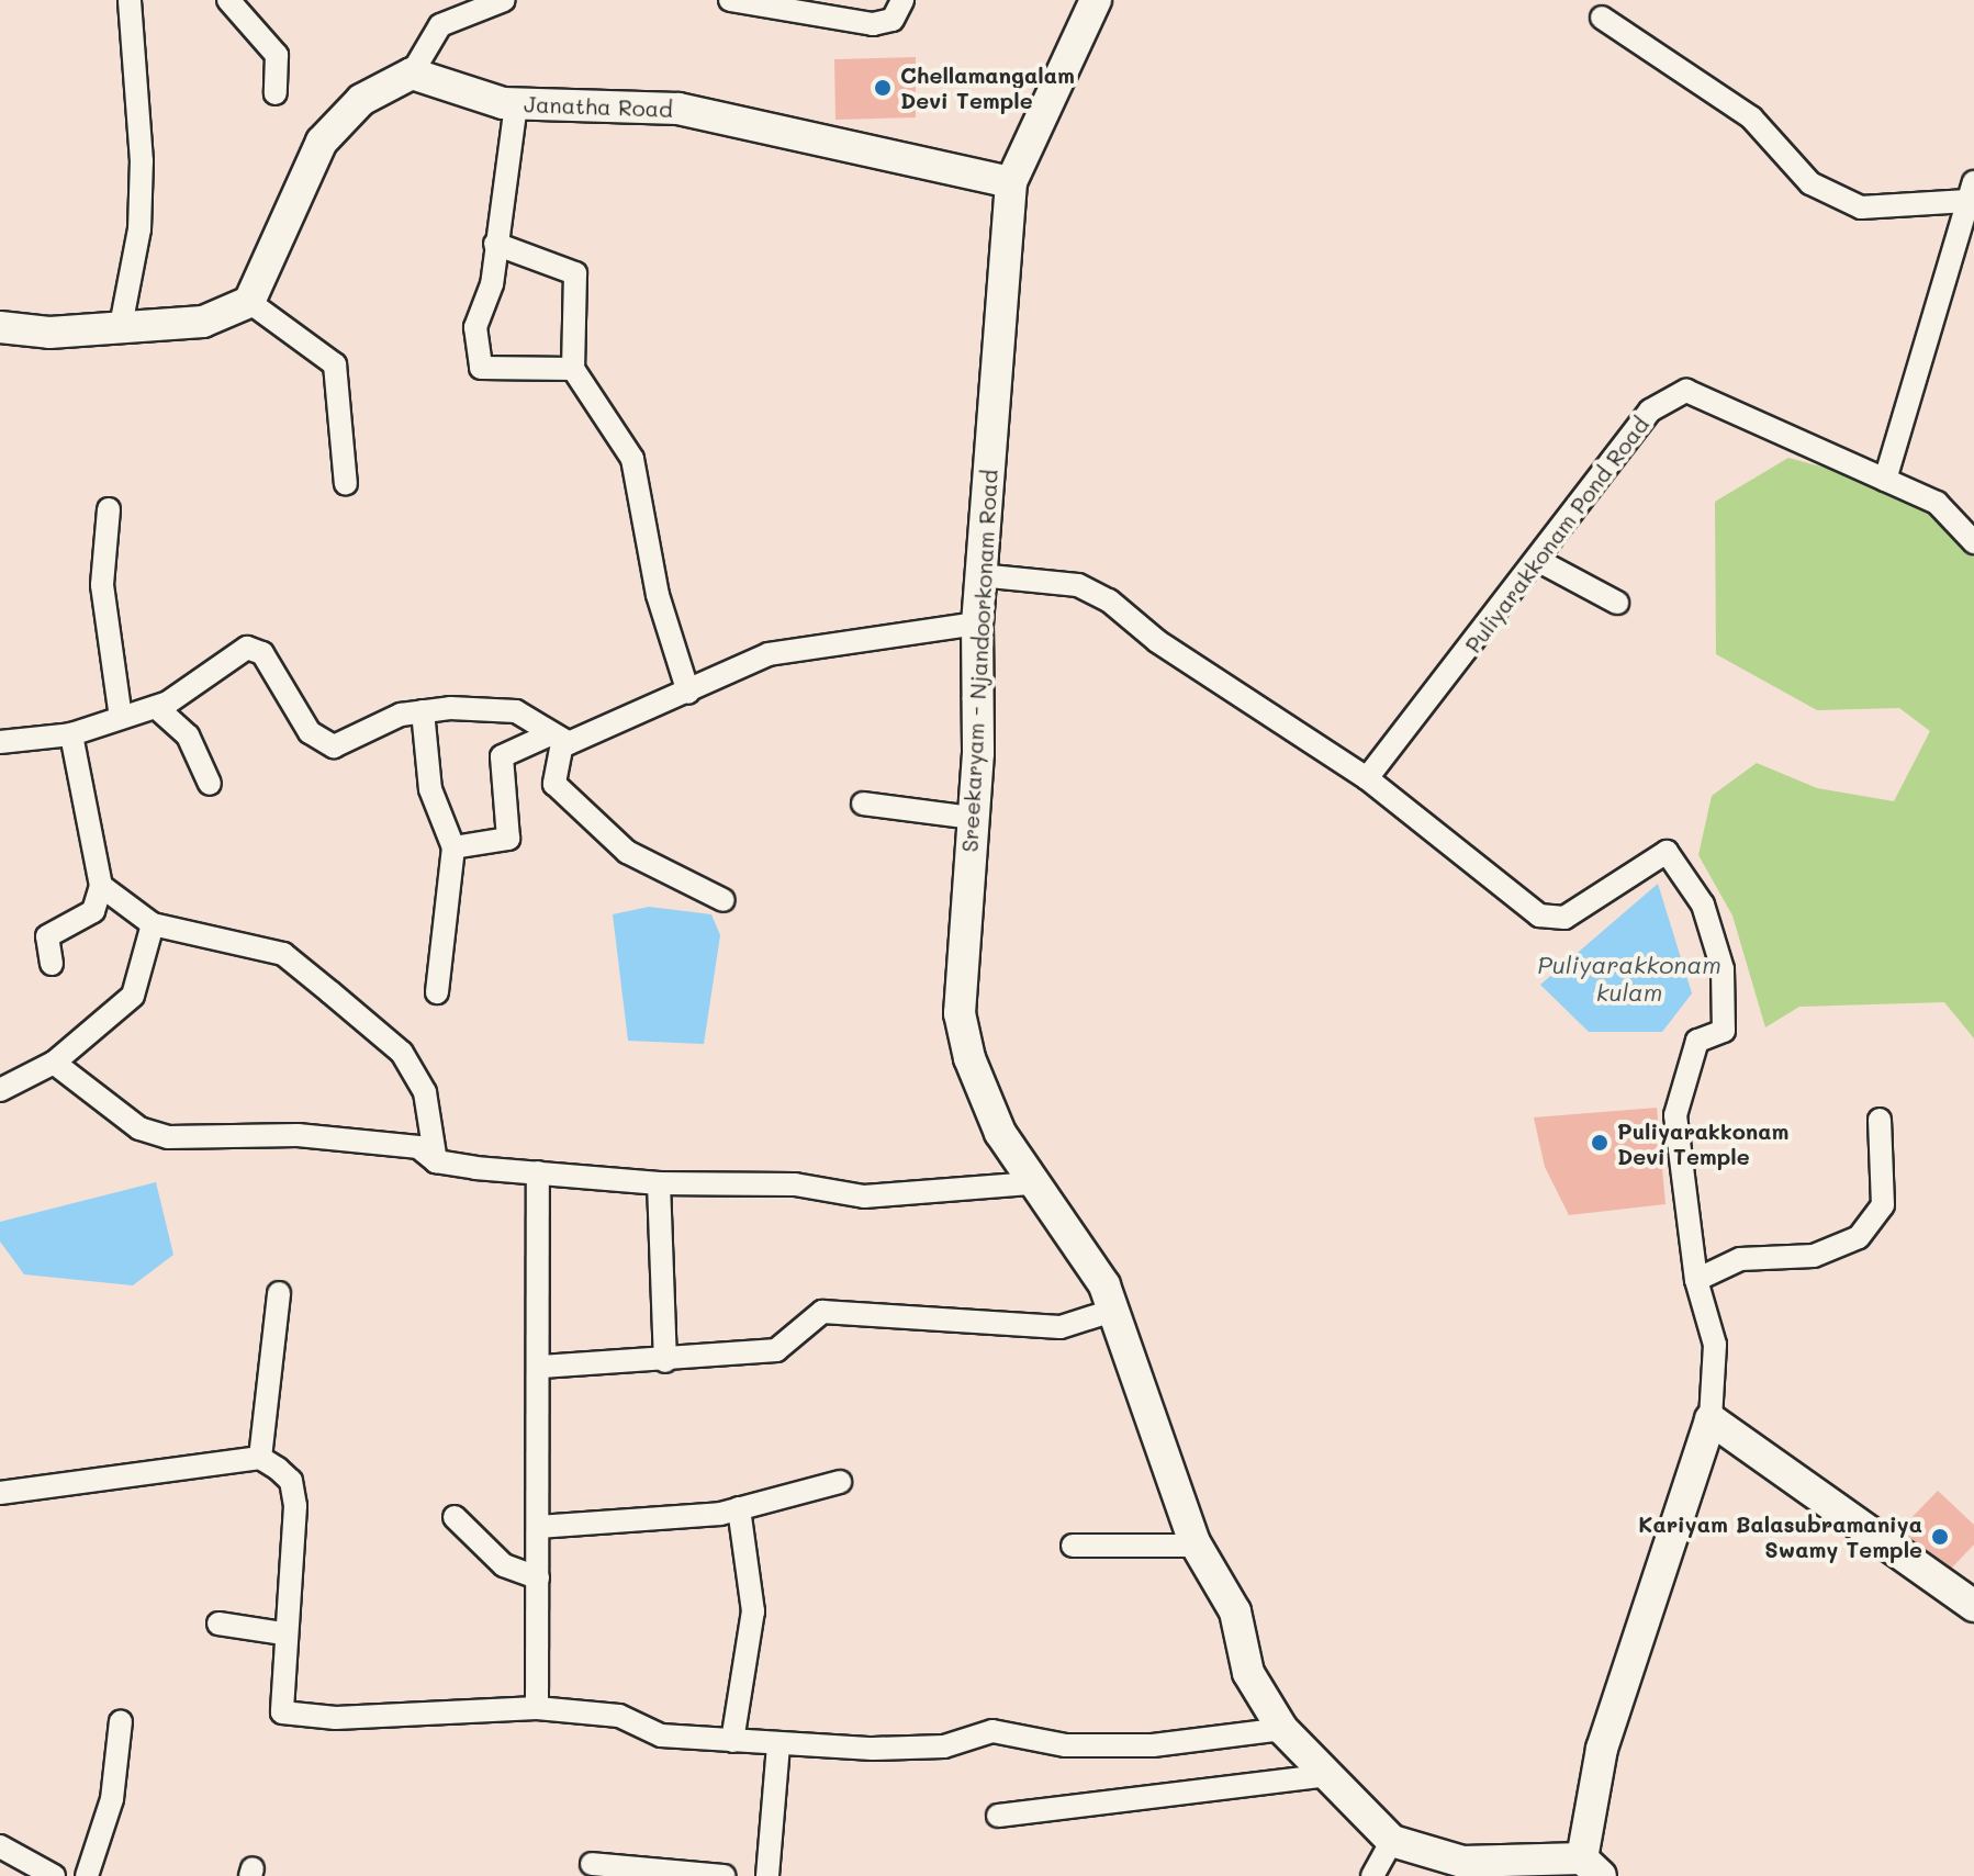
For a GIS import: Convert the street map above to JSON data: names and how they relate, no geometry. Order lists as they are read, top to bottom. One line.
{"streets":{"main road":["Janatha Road","Sreekaryam - Njandoorkonam Road"],"street":["Puliyarakkonam Pond Road"]},"crossings":[["Janatha Road","Sreekaryam - Njandoorkonam Road"]],"water":["Puliyarakkonam kulam"],"places":["Chellamangalam Devi Temple","Puliyarakkonam Devi Temple","Kariyam Balasubramaniya Swamy Temple"]}
